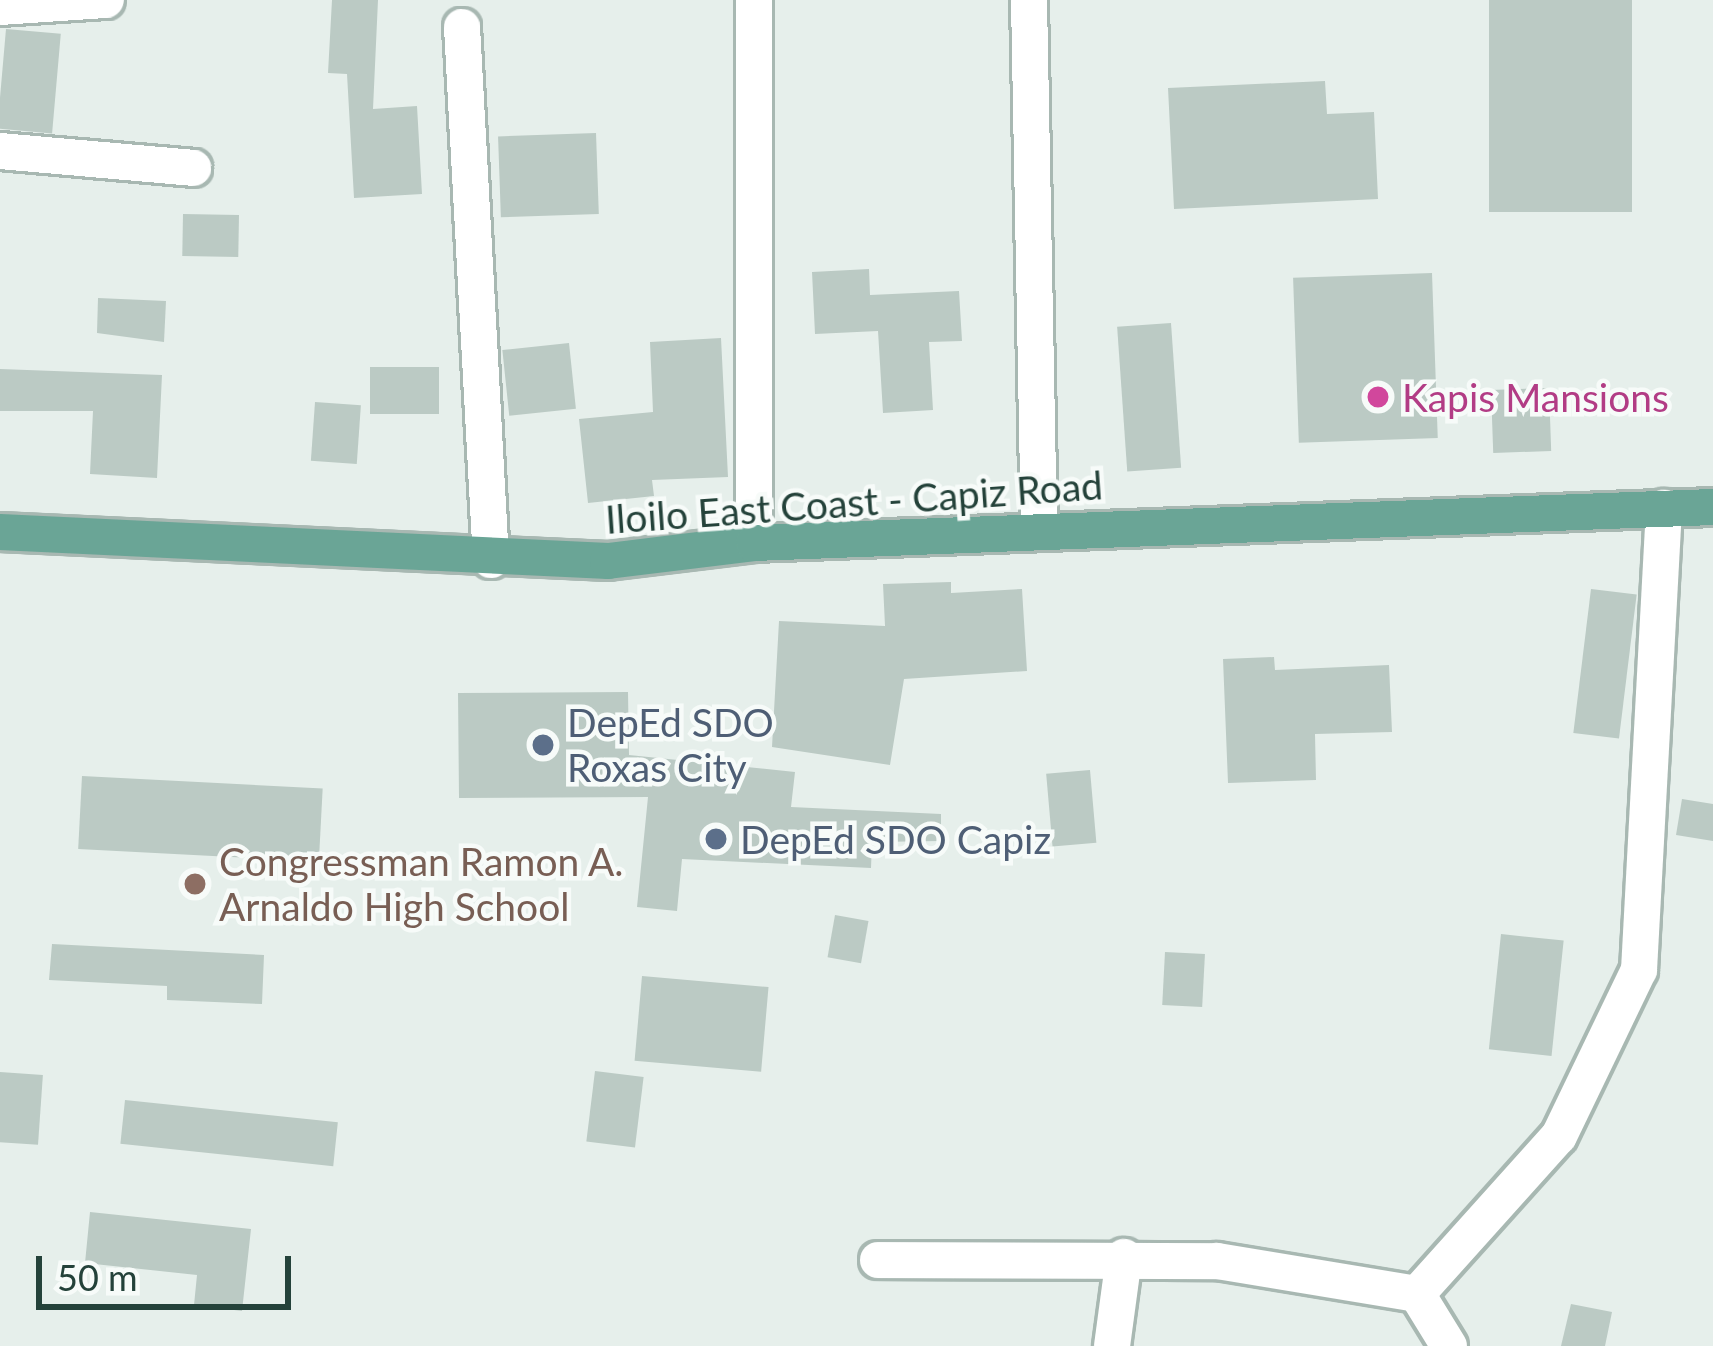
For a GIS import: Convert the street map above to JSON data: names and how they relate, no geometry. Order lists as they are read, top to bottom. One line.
{"streets":{"main road":["Iloilo East Coast - Capiz Road"]},"places":["Kapis Mansions","DepEd SDO Roxas City","DepEd SDO Capiz","Congressman Ramon A. Arnaldo High School"],"scale_bar":"50 m"}
